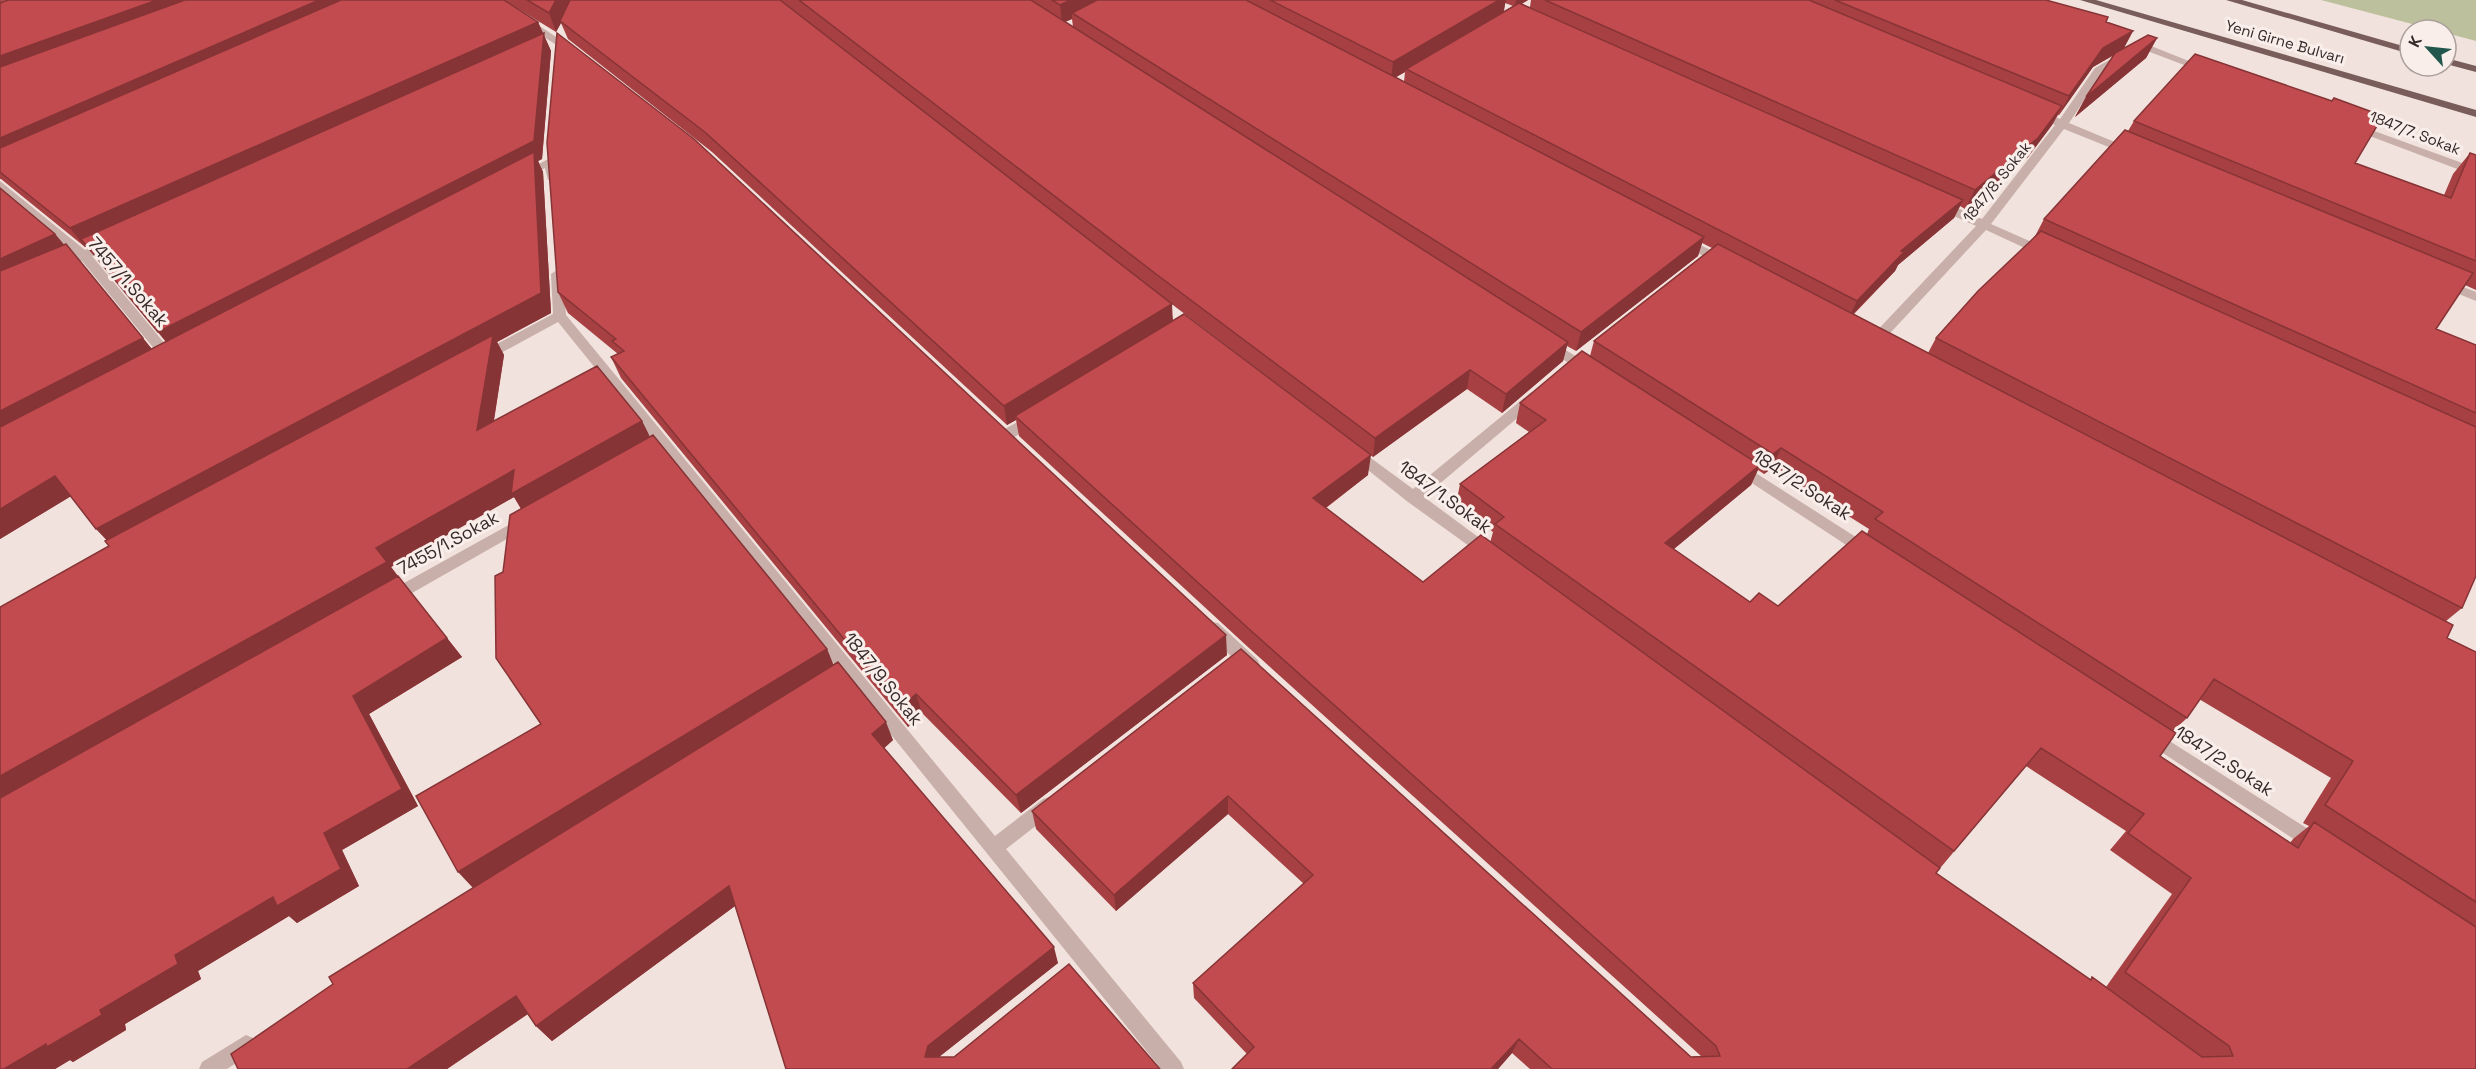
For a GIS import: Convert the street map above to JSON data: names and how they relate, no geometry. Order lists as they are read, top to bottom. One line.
{"streets":{"main road":["Yeni Girne Bulvarı"],"street":["1847/7. Sokak","1847/8. Sokak","7457/1.Sokak","1847/2.Sokak","1847/1.Sokak","7455/1.Sokak","1847/9.Sokak"]},"north":"top left"}
